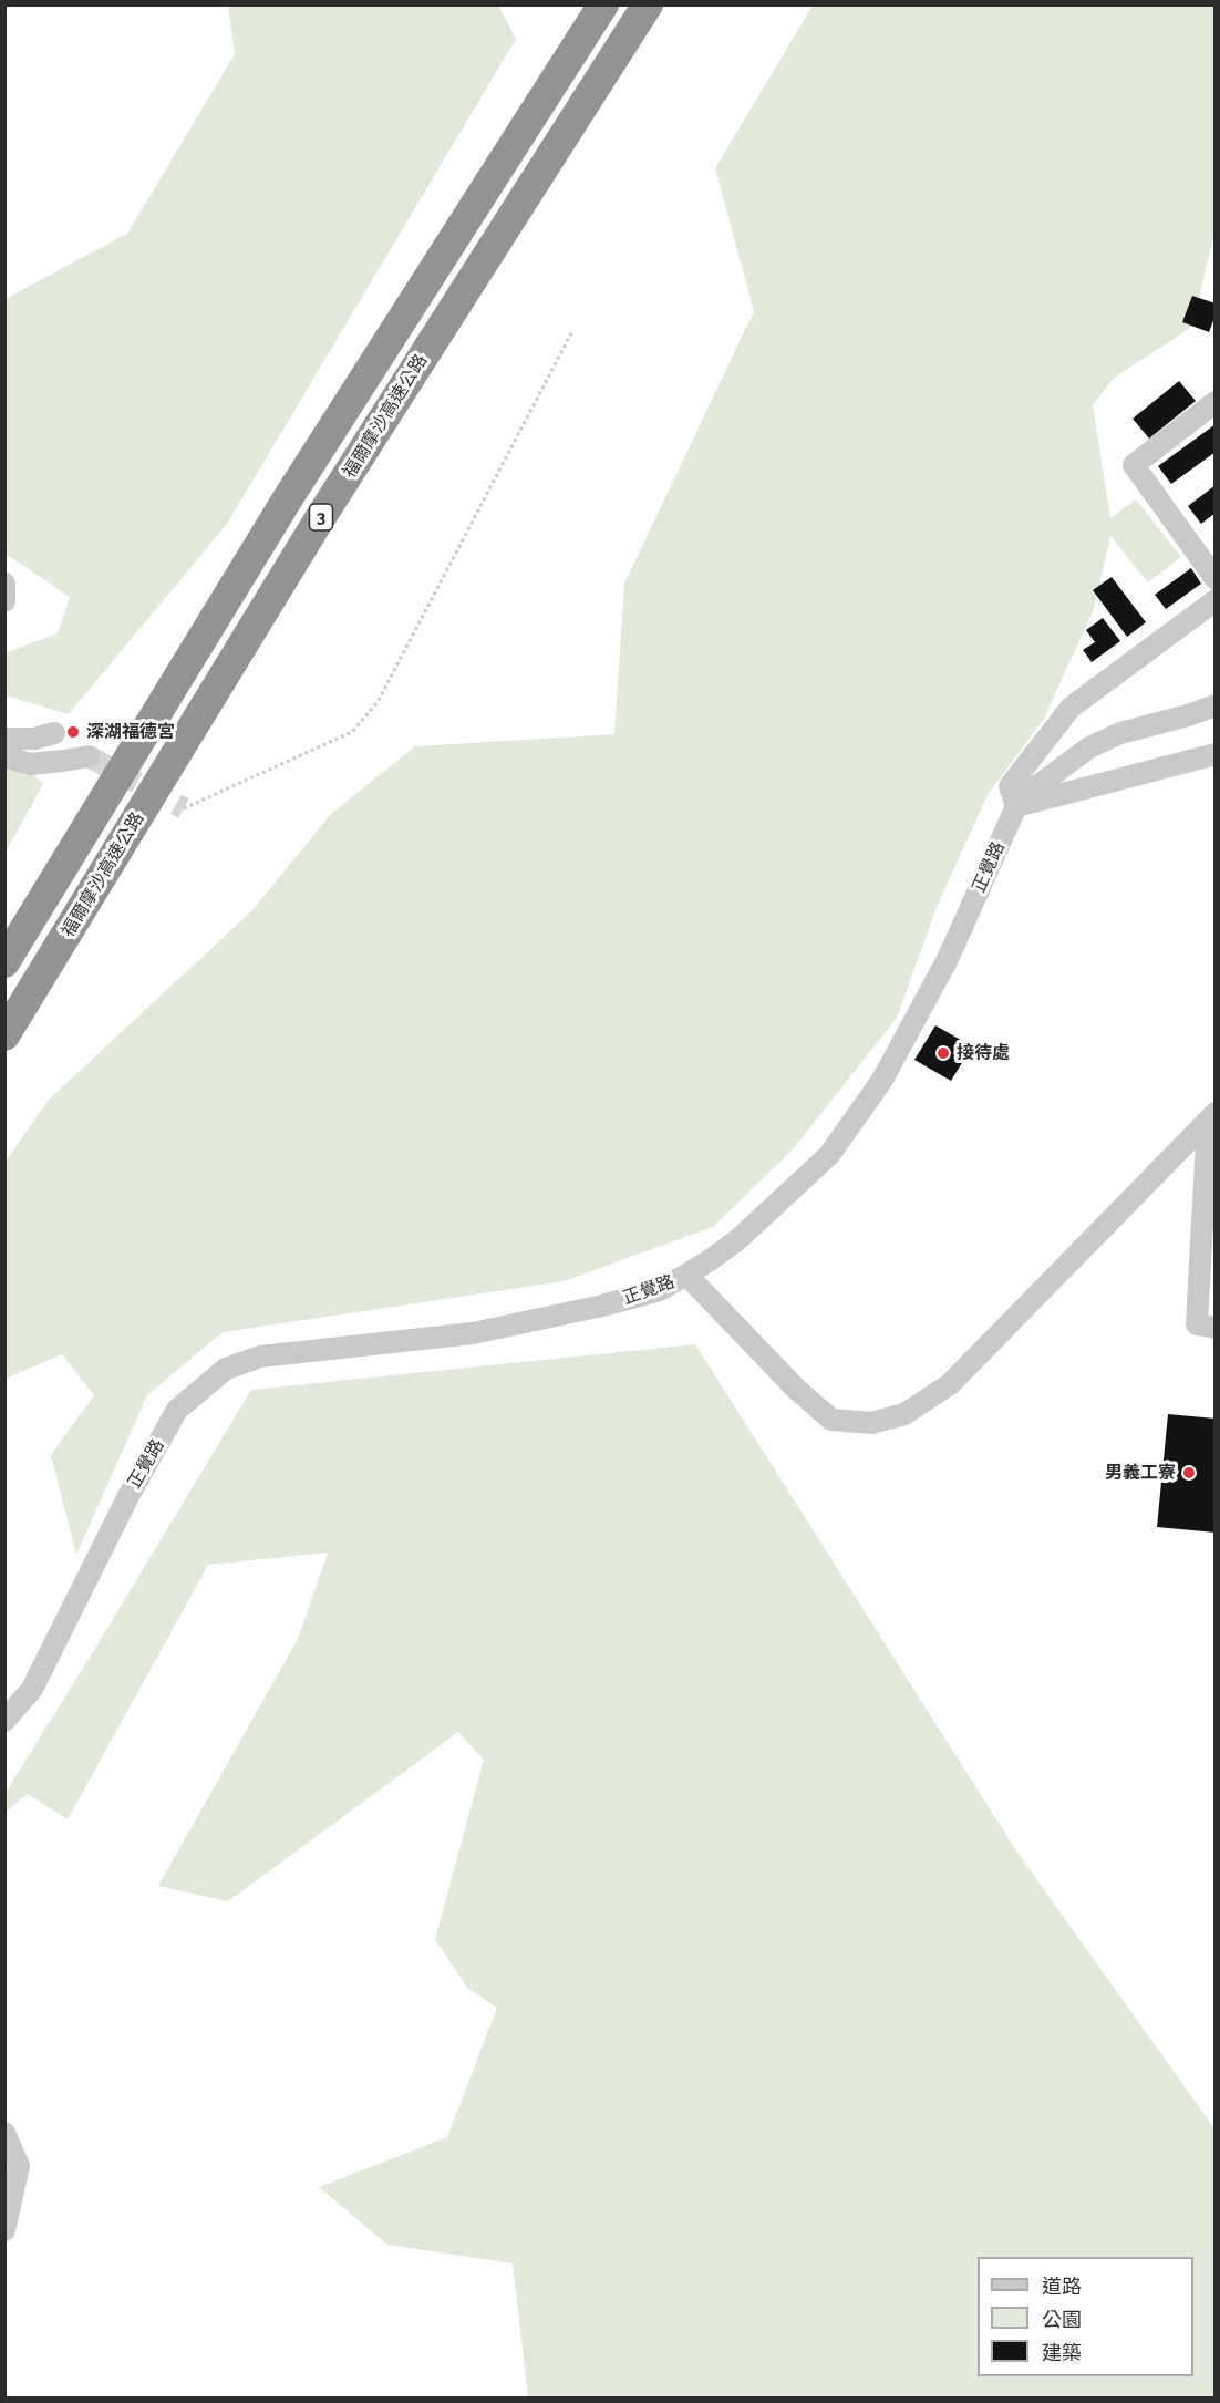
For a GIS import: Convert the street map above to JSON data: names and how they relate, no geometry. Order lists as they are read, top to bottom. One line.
{"streets":{"highway":["福爾摩沙高速公路","3"],"street":["正覺路"]},"places":["深湖福德宮","接待處","男義工寮"],"legend":["道路","公園","建築"]}
